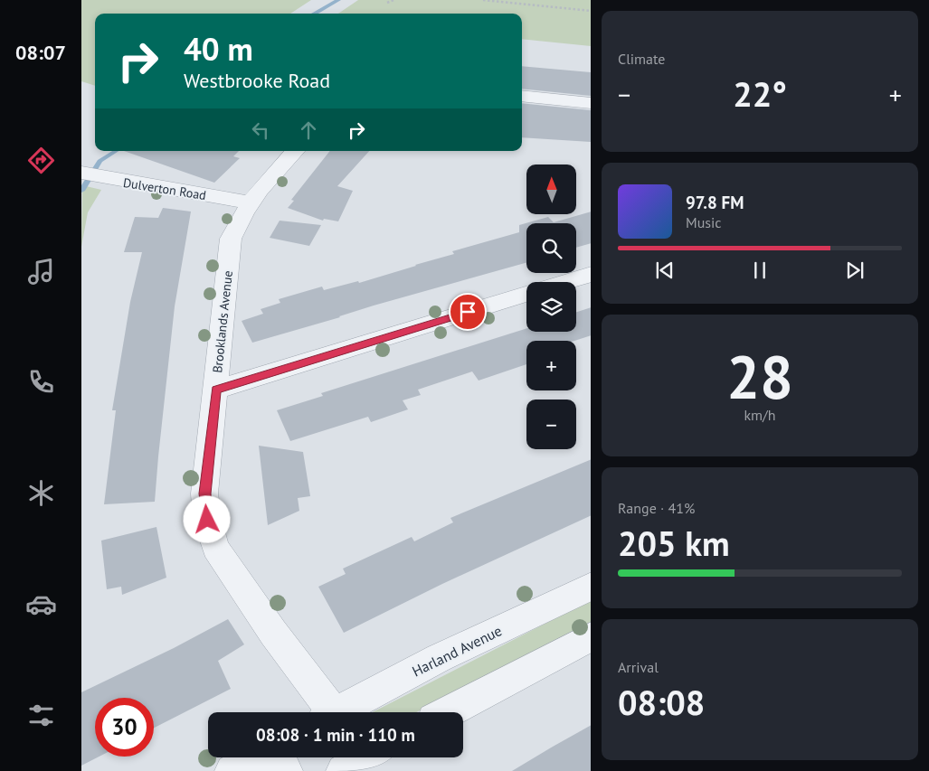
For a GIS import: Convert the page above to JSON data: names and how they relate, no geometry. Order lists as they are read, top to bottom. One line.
{"streets":{"street":["Dulverton Road","Brooklands Avenue","Harland Avenue"]},"crossings":[["Dulverton Road","Brooklands Avenue"]],"north":"top","page":{"tabs":"08:07","tile":["Climate",["28","km/h"],["Range · 41%","205 km"],["Arrival","08:08"]],"turn":["40 m","Westbrooke Road"],"heat":["−","22°","+"],"map_buttons":["+","−"],"song":["97.8 FM","Music"],"limit":"30","trip":"08:08 · 1 min · 110 m"}}
